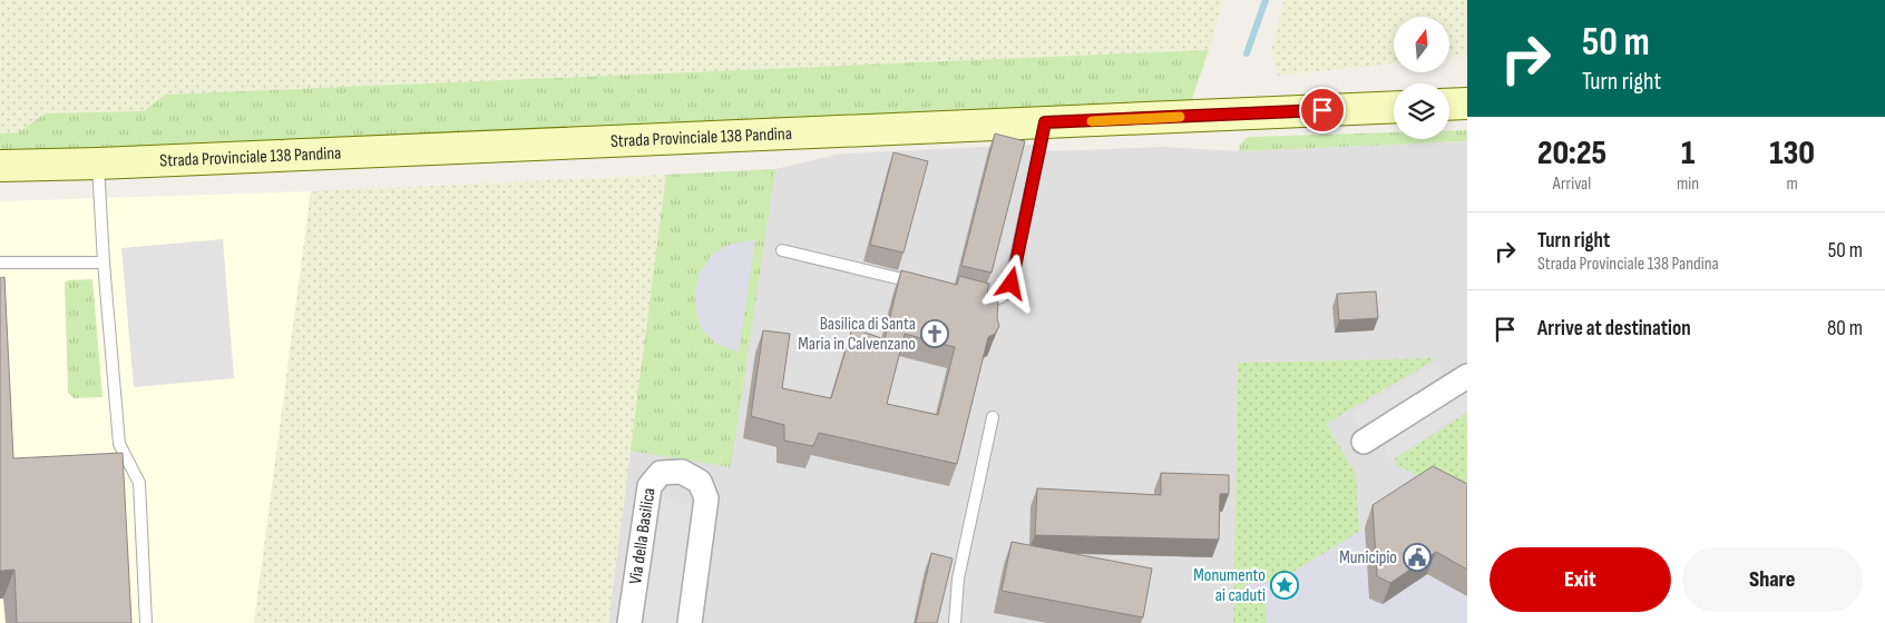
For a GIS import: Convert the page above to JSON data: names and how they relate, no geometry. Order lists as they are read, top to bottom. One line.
{"streets":{"street":["Strada Provinciale 138 Pandina","Via della Basilica"]},"places":{"church":["Basilica di Santa Maria in Calvenzano"],"public building":["Municipio"],"place":["Monumento ai caduti"]},"north":"top","page":{"turn":["50 m","Turn right"],"eta":["20:25","Arrival","1","min","130","m"],"list":[{"name":"Turn right","note":"Strada Provinciale 138 Pandina","value":"50 m"},{"name":"Arrive at destination","value":"80 m"}],"buttons":["Exit","Share"]}}
